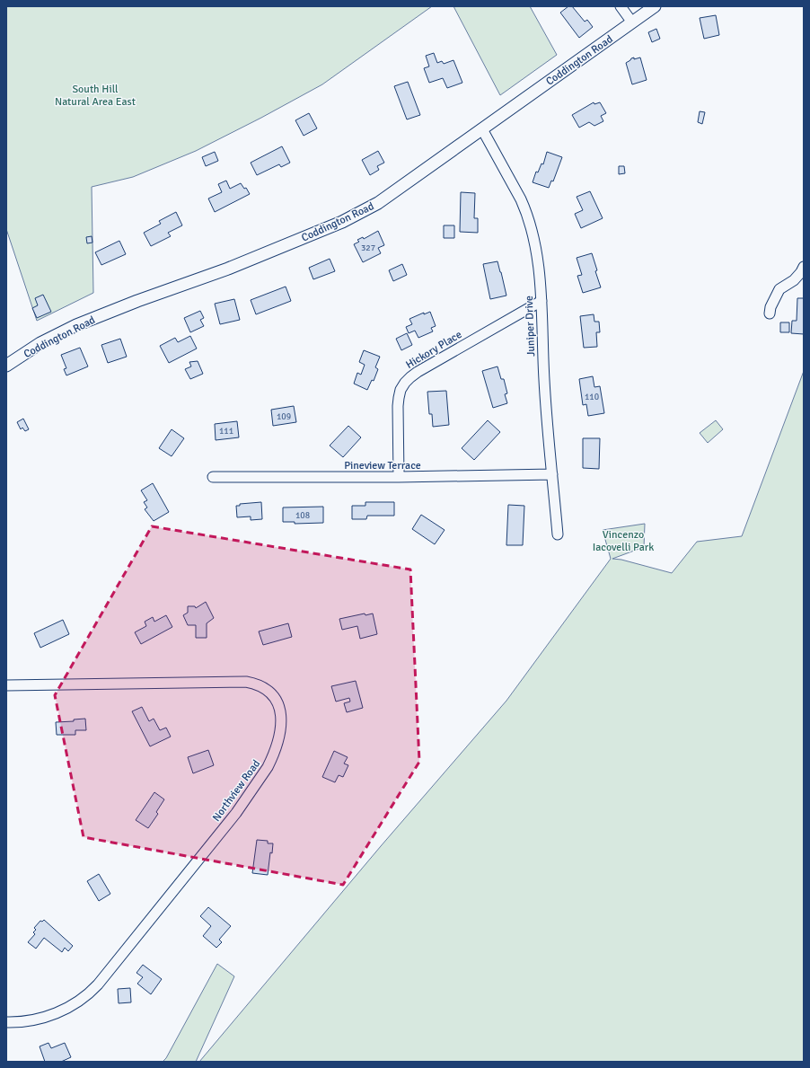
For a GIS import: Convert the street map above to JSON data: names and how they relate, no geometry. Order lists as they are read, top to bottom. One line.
{"streets":{"street":["Coddington Road","Juniper Drive","Hickory Place","Pineview Terrace","Northview Road"]},"crossings":[["Coddington Road","Juniper Drive"],["Juniper Drive","Hickory Place"],["Juniper Drive","Pineview Terrace"],["Hickory Place","Pineview Terrace"]],"parks":["South Hill Natural Area East","Vincenzo Iacovelli Park"],"house_numbers":["327","110","109","111","108"]}
